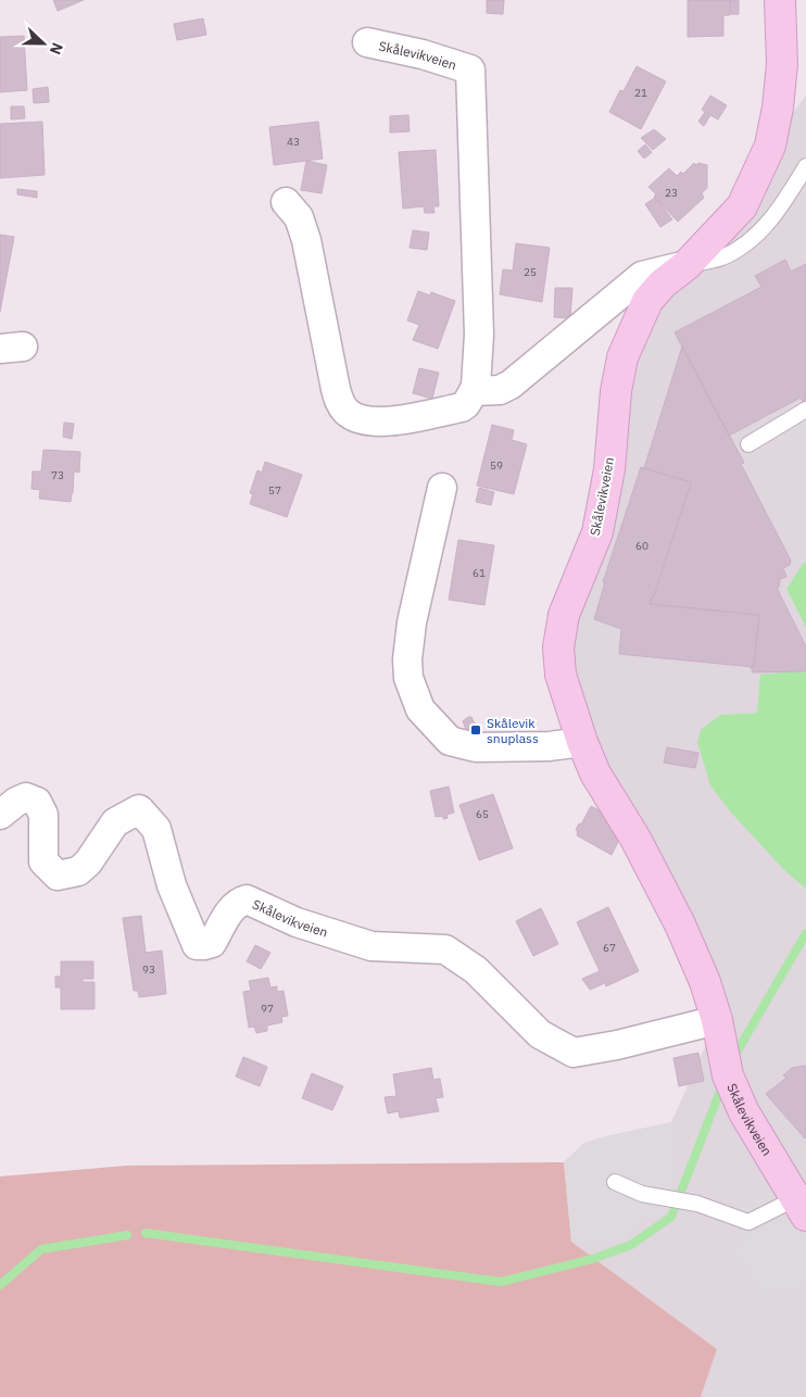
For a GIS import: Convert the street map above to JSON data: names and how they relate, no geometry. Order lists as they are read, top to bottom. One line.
{"streets":{"main road":["Skålevikveien"]},"places":{"transit":["Skålevik snuplass"]},"house_numbers":["21","43","23","25","59","73","57","60","61","65","67","93","97"],"north":"right"}
